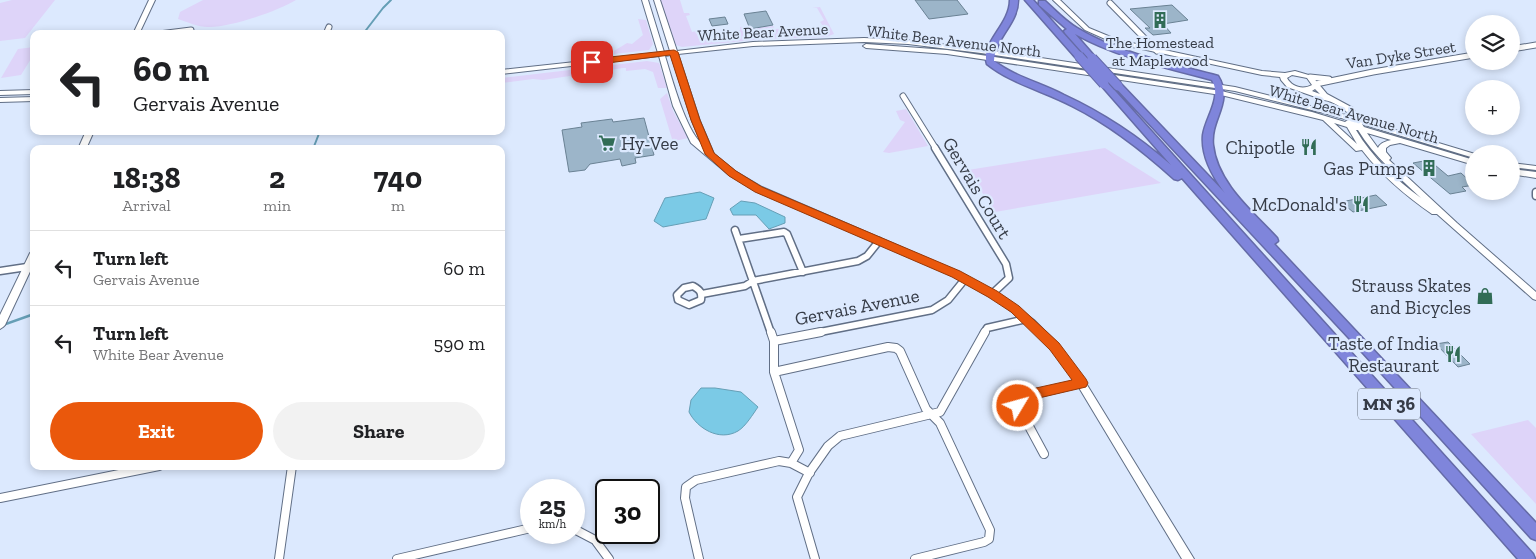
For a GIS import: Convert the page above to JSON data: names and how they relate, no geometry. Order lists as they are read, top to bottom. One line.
{"streets":{"highway":["MN 36"],"street":["White Bear Avenue","White Bear Avenue North","Van Dyke Street","Gervais Court","Gervais Avenue"]},"crossings":[["White Bear Avenue","White Bear Avenue North"],["White Bear Avenue","Gervais Avenue"],["Gervais Court","Gervais Avenue"]],"places":{"building":["The Homestead at Maplewood","Gas Pumps"],"supermarket":["Hy-Vee"],"restaurant":["Chipotle","McDonald's","Taste of India Restaurant"],"shop":["Strauss Skates and Bicycles"]},"page":{"map_buttons":["+","−"],"turn":["60 m","Gervais Avenue"],"eta":["18:38","Arrival","2","min","740","m"],"list":[{"name":"Turn left","note":"Gervais Avenue","value":"60 m"},{"name":"Turn left","note":"White Bear Avenue","value":"590 m"}],"buttons":["Exit","Share"],"speed":"25 km/h","limit":"30"}}
